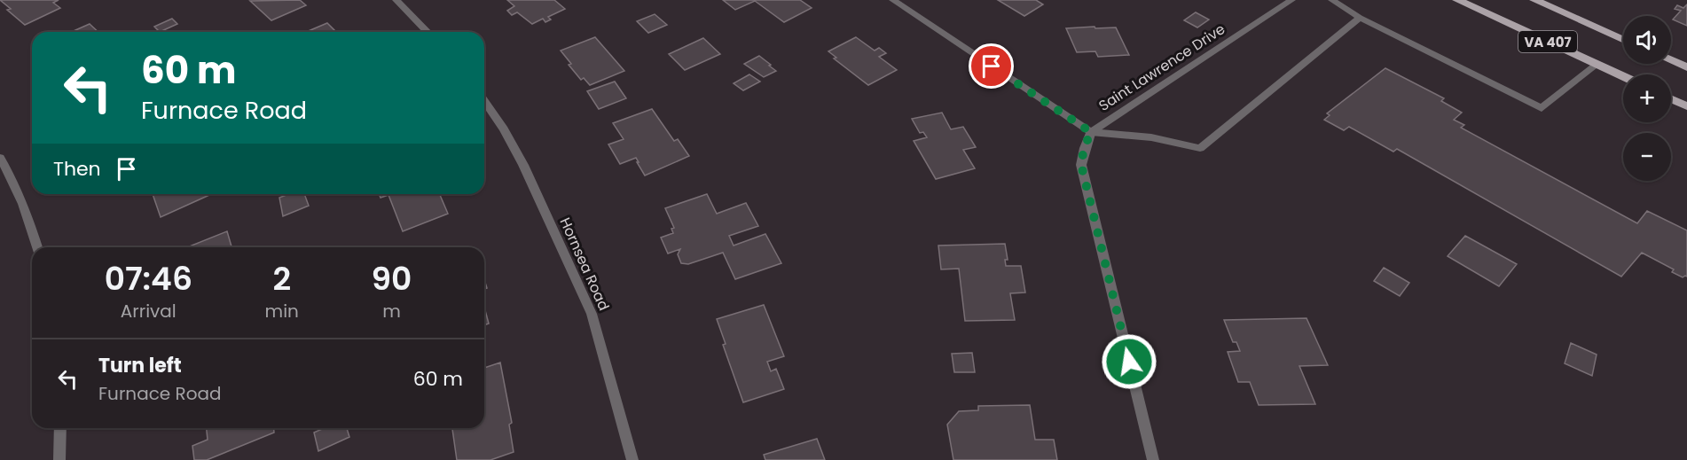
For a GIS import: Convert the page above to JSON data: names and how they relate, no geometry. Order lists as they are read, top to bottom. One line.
{"streets":{"main road":["VA 407"],"street":["Saint Lawrence Drive","Hornsea Road"]},"page":{"map_buttons":["+","−"],"turn":["60 m","Furnace Road"],"then":"Then","eta":["07:46","Arrival","2","min","90","m"],"list":[{"name":"Turn left","note":"Furnace Road","value":"60 m"}]}}
